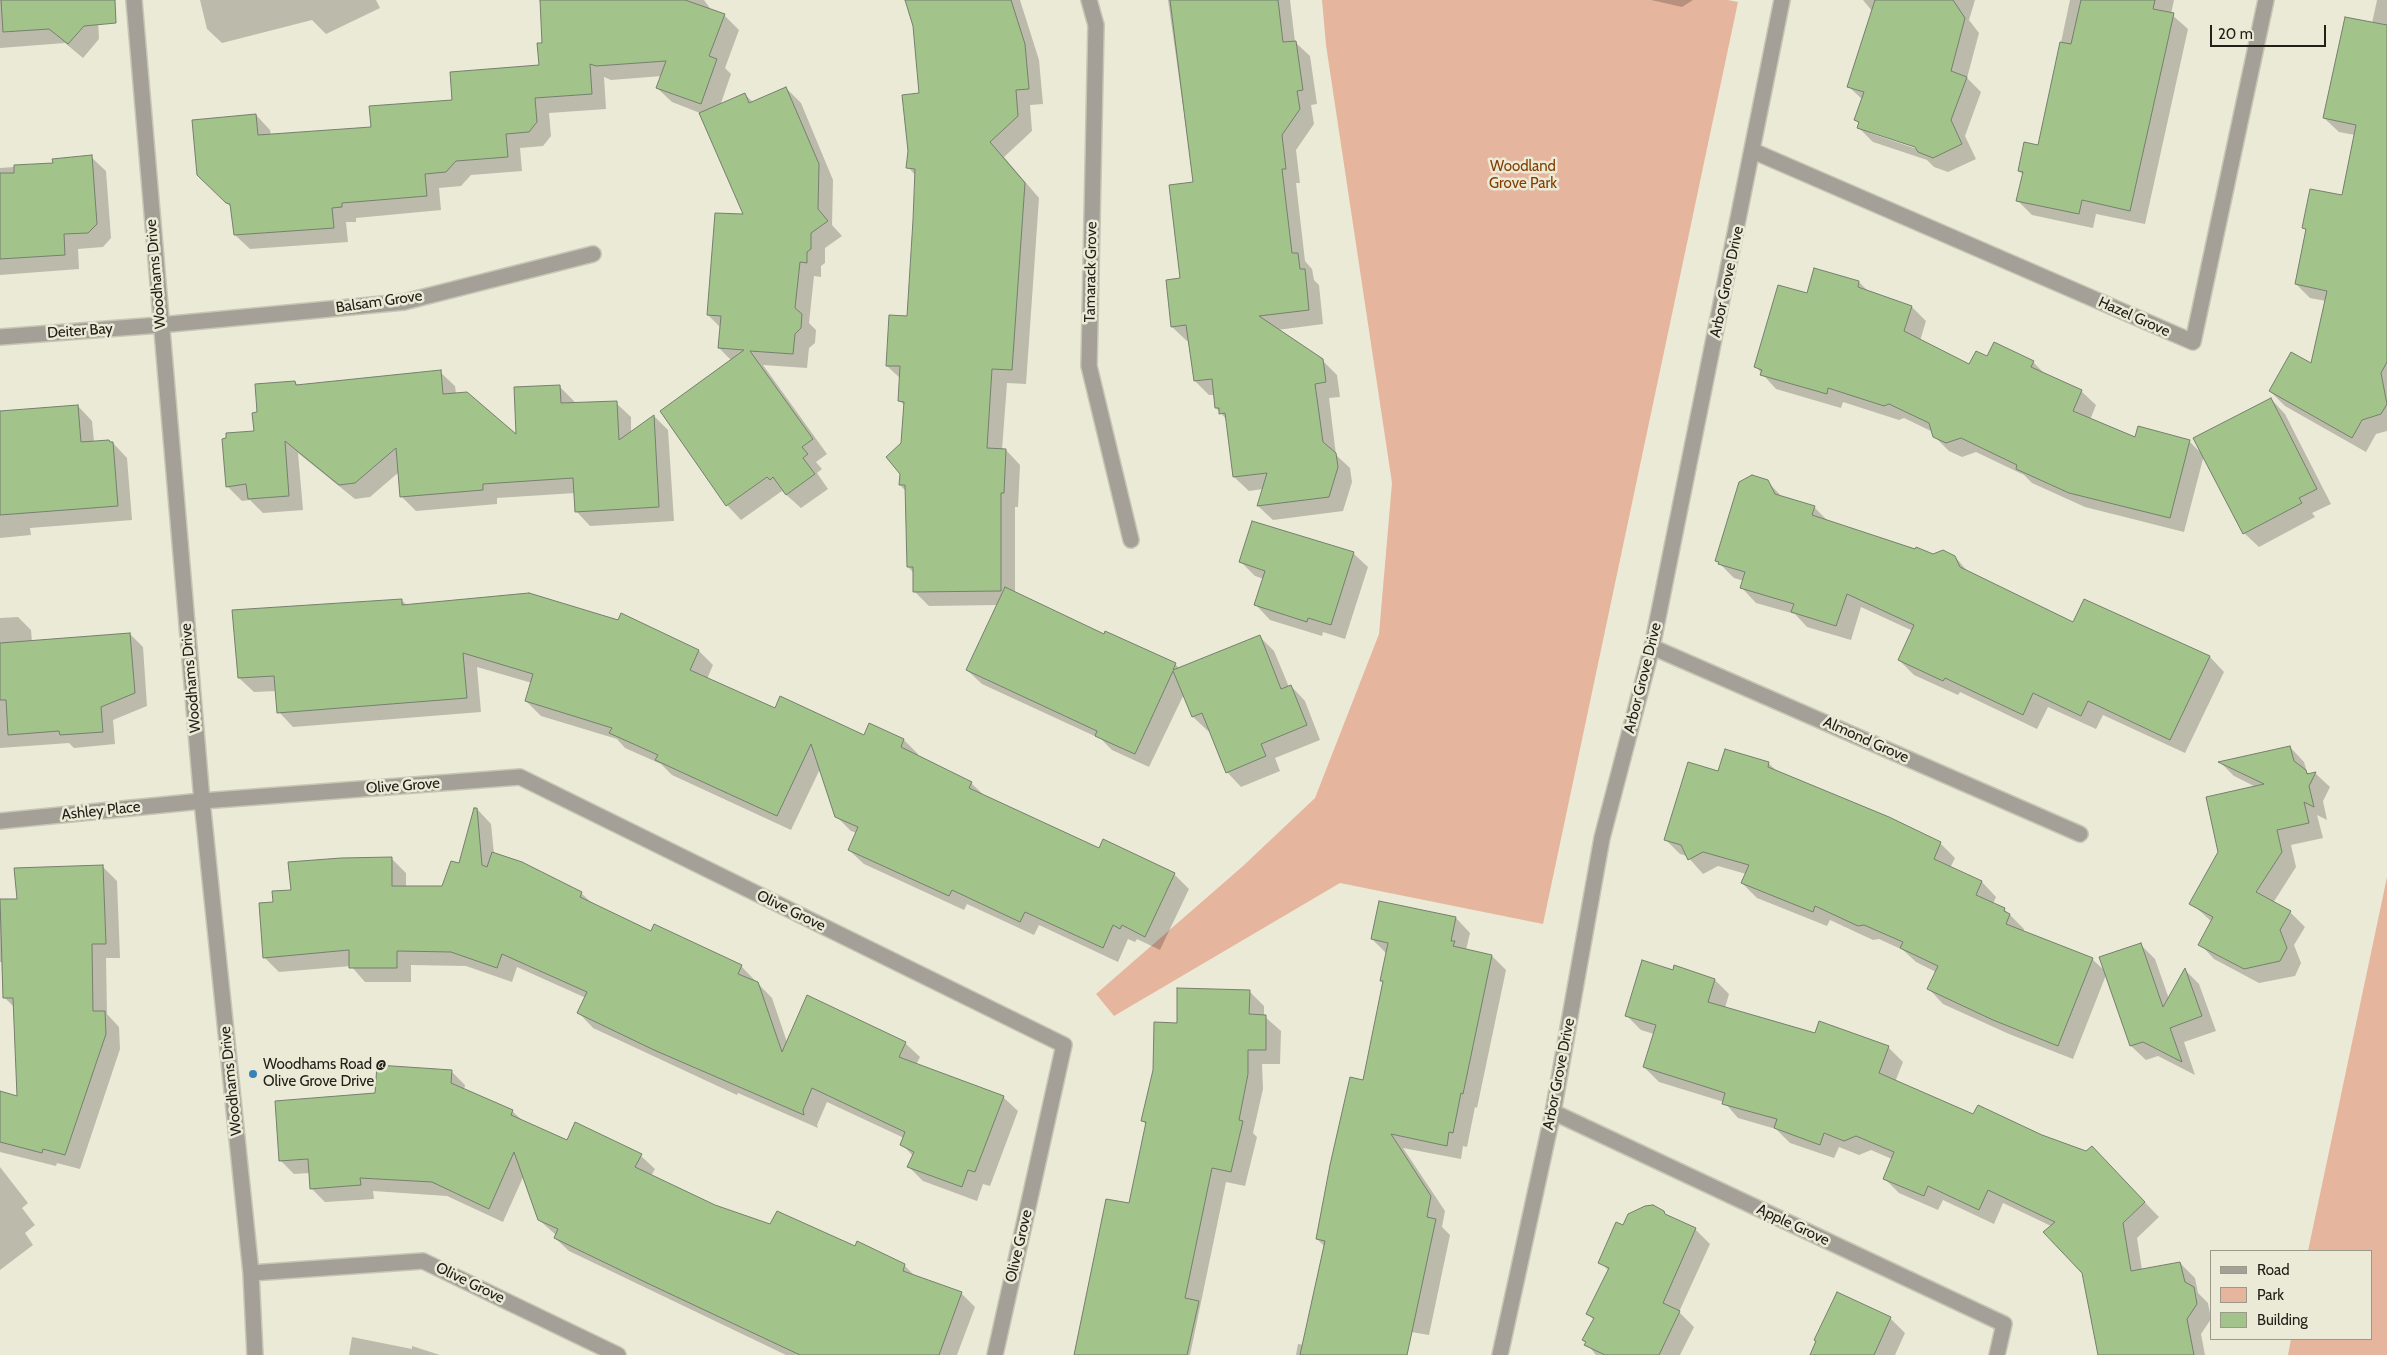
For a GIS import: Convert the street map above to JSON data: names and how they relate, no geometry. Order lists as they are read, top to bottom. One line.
{"streets":{"street":["Tamarack Grove","Woodhams Drive","Arbor Grove Drive","Balsam Grove","Hazel Grove","Deiter Bay","Almond Grove","Olive Grove","Ashley Place","Apple Grove"]},"crossings":[["Woodhams Drive","Balsam Grove"],["Woodhams Drive","Deiter Bay"],["Woodhams Drive","Olive Grove"],["Woodhams Drive","Ashley Place"],["Arbor Grove Drive","Hazel Grove"],["Arbor Grove Drive","Almond Grove"],["Arbor Grove Drive","Apple Grove"],["Balsam Grove","Deiter Bay"],["Olive Grove","Ashley Place"]],"parks":["Woodland Grove Park"],"places":["Woodhams Road @ Olive Grove Drive"],"legend":["Road","Park","Building"],"scale_bar":"20 m"}
